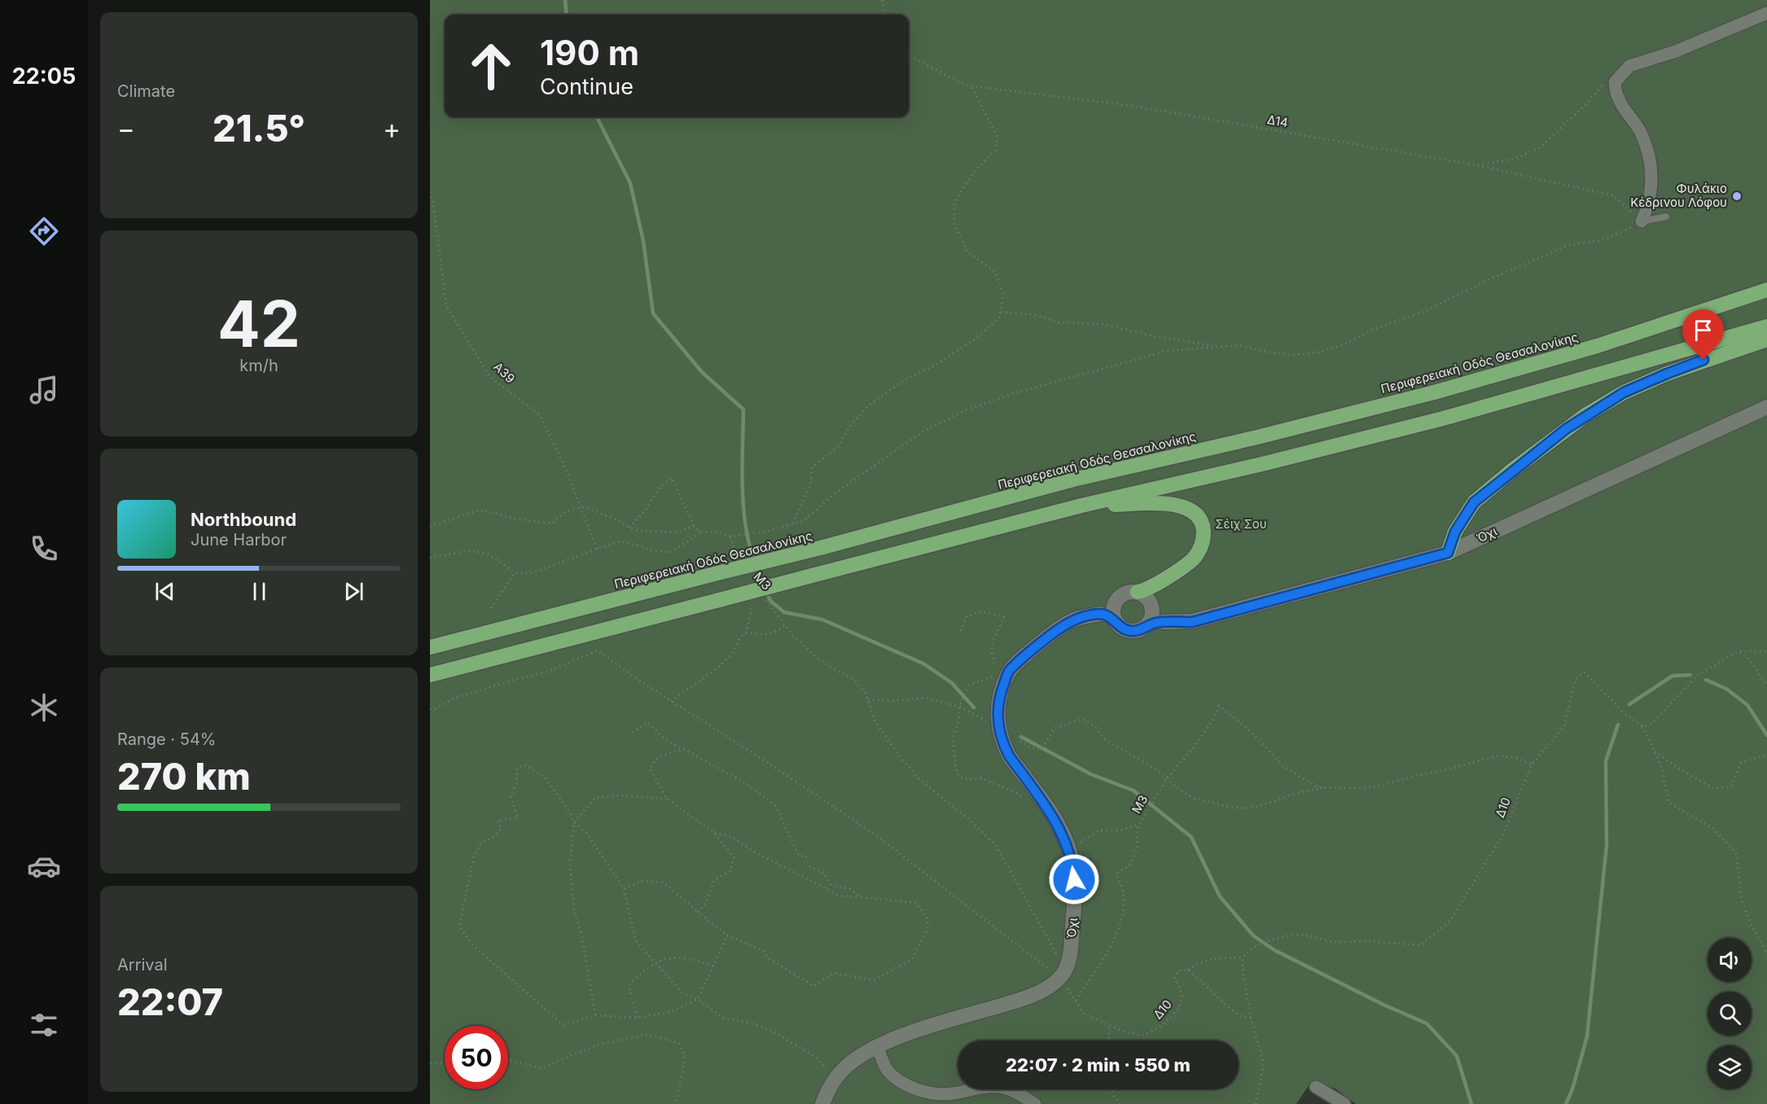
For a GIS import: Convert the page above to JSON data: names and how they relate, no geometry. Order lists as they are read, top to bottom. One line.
{"streets":{"highway":["Περιφερειακή Οδός Θεσσαλονίκης"],"main road":["Όχι"],"path":["Δ14","Α39","Μ3","Δ10"]},"crossings":[["Όχι","Δ10"],["Μ3","Δ10"]],"parks":["Σέιχ Σου"],"places":["Φυλάκιο Κέδρινου Λόφου"],"page":{"tabs":"22:05","tile":["Climate",["42","km/h"],["Range · 54%","270 km"],["Arrival","22:07"]],"turn":["190 m","Continue"],"heat":["−","21.5°","+"],"song":["Northbound","June Harbor"],"limit":"50","trip":"22:07 · 2 min · 550 m"}}
